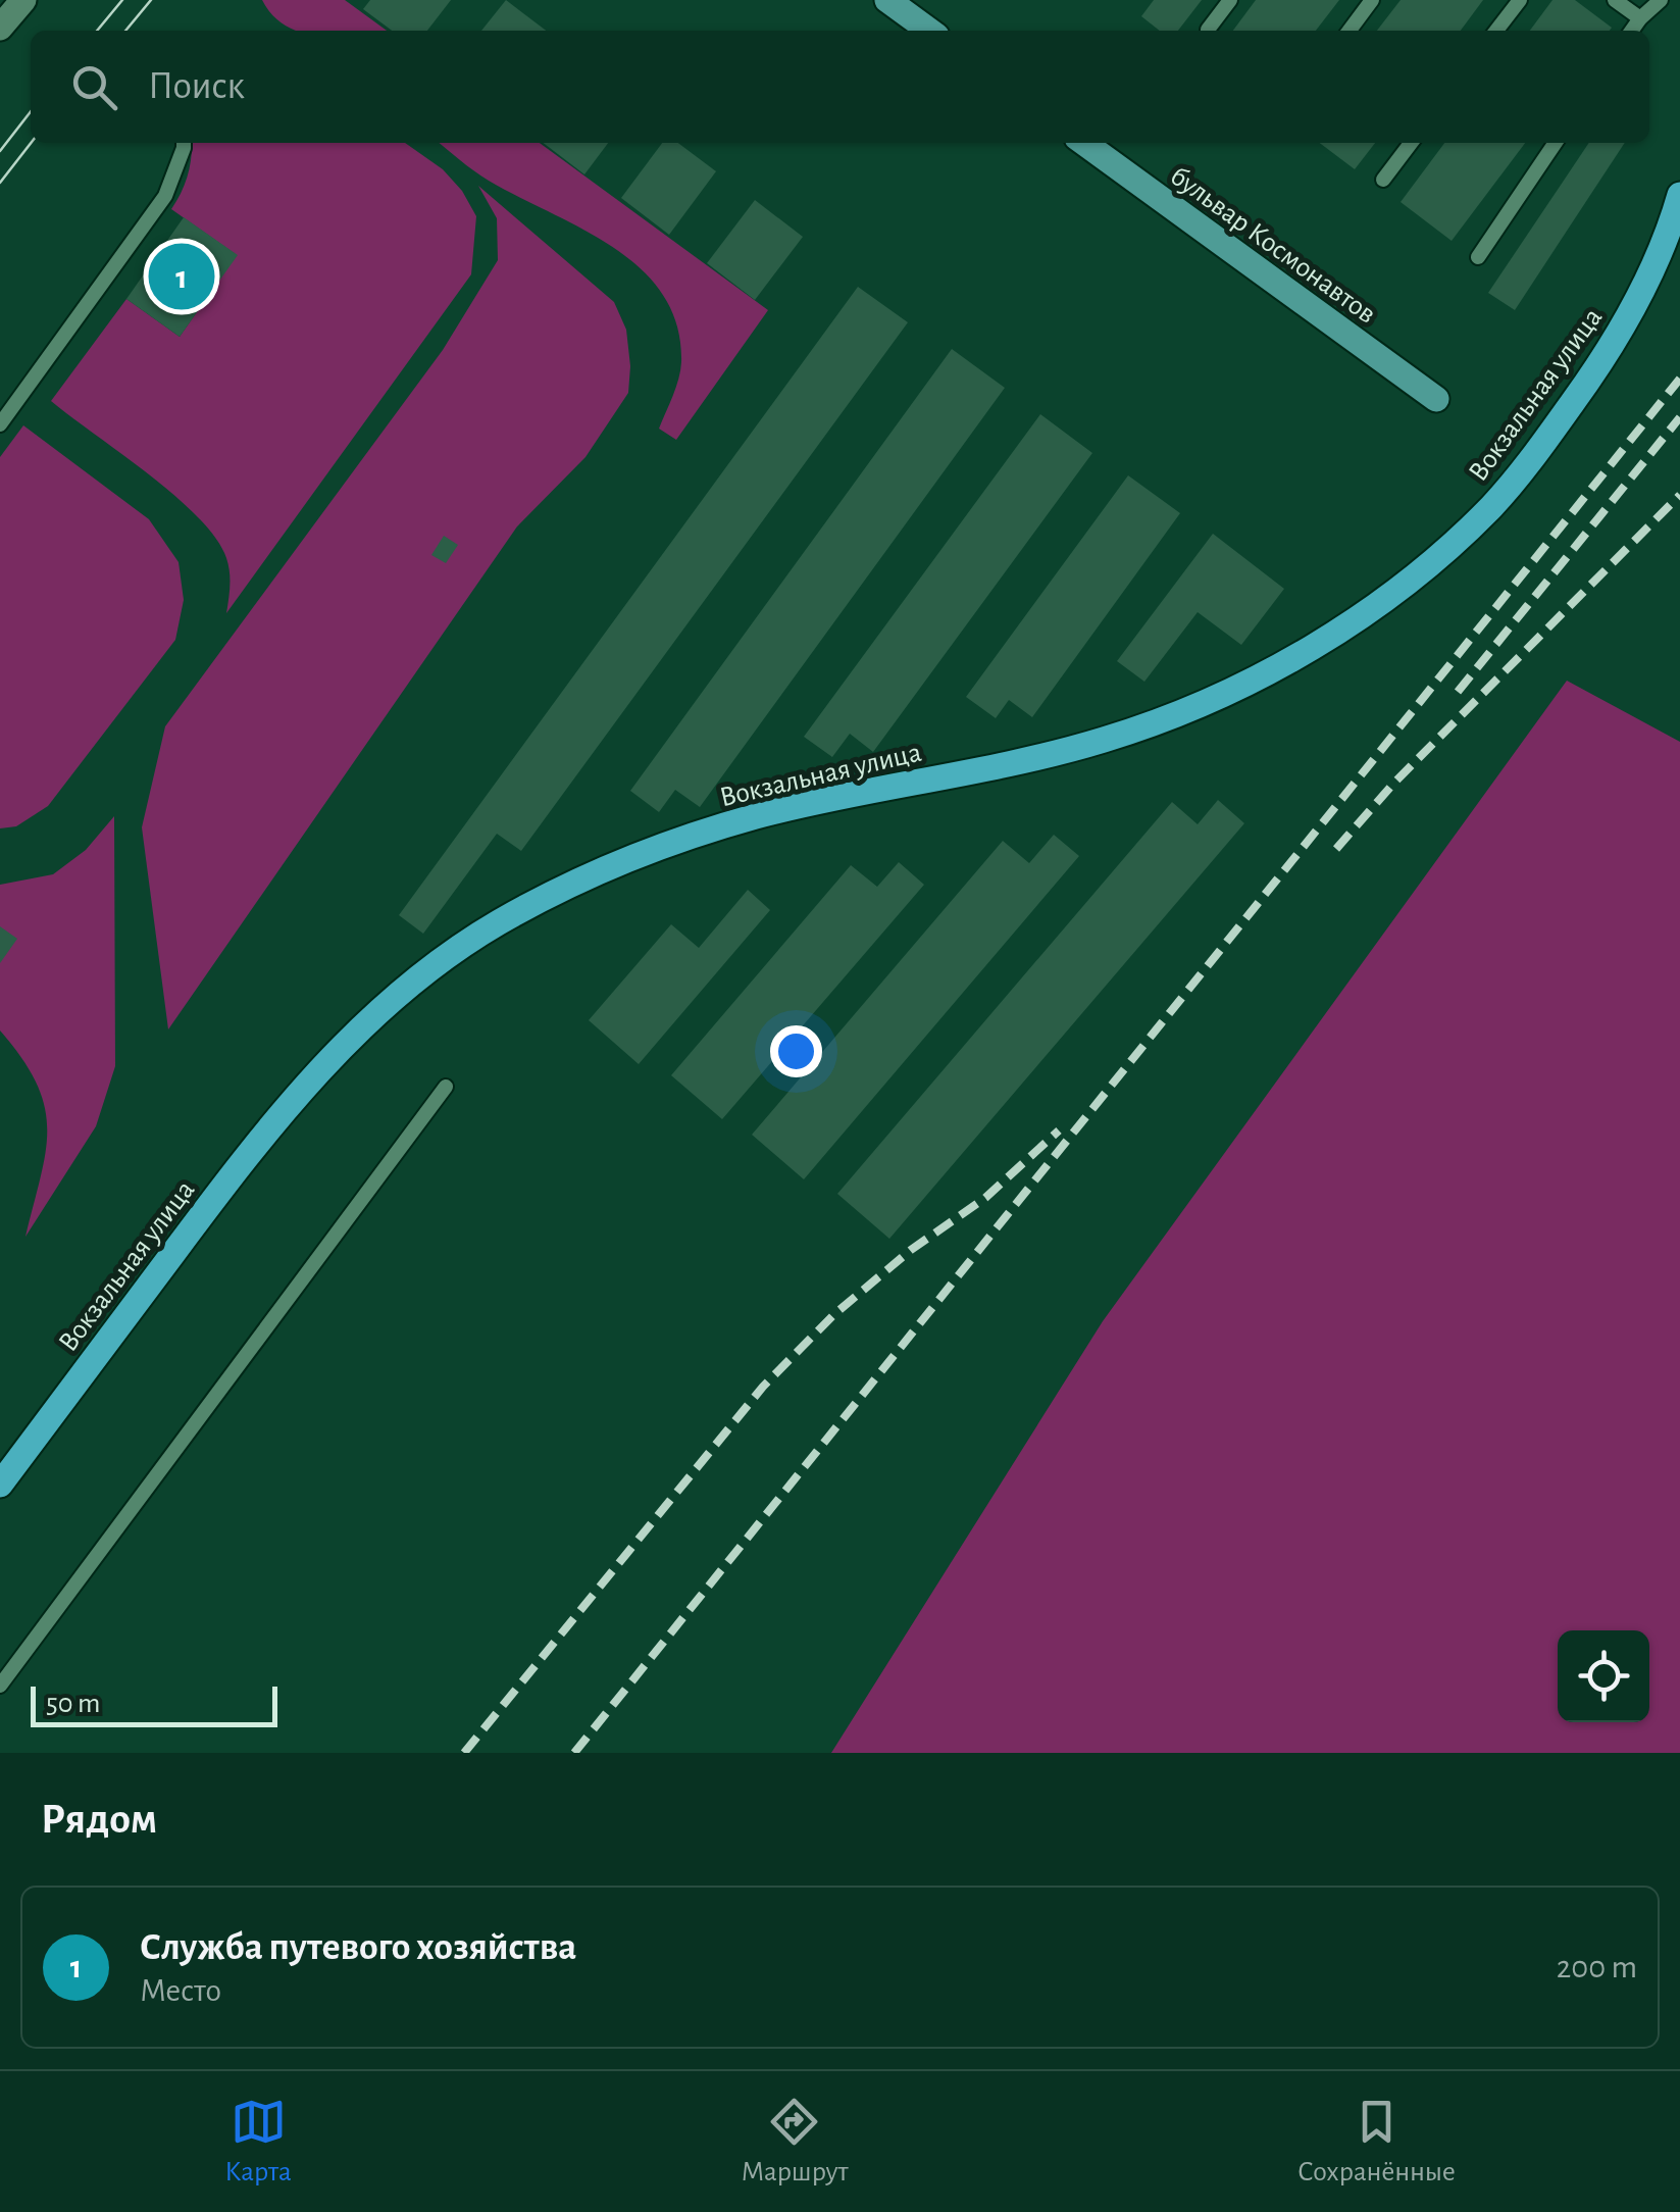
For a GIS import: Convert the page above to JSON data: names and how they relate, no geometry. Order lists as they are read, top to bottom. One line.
{"streets":{"main road":["бульвар Космонавтов","Вокзальная улица"]},"scale_bar":"50 m","page":{"search":"Поиск","pins":"1","scale":"50 m","heading":"Рядом","list":[{"mark":"1","name":"Служба путевого хозяйства","note":"Место","value":"200 m"}],"nav":["Карта","Маршрут","Сохранённые"]}}
